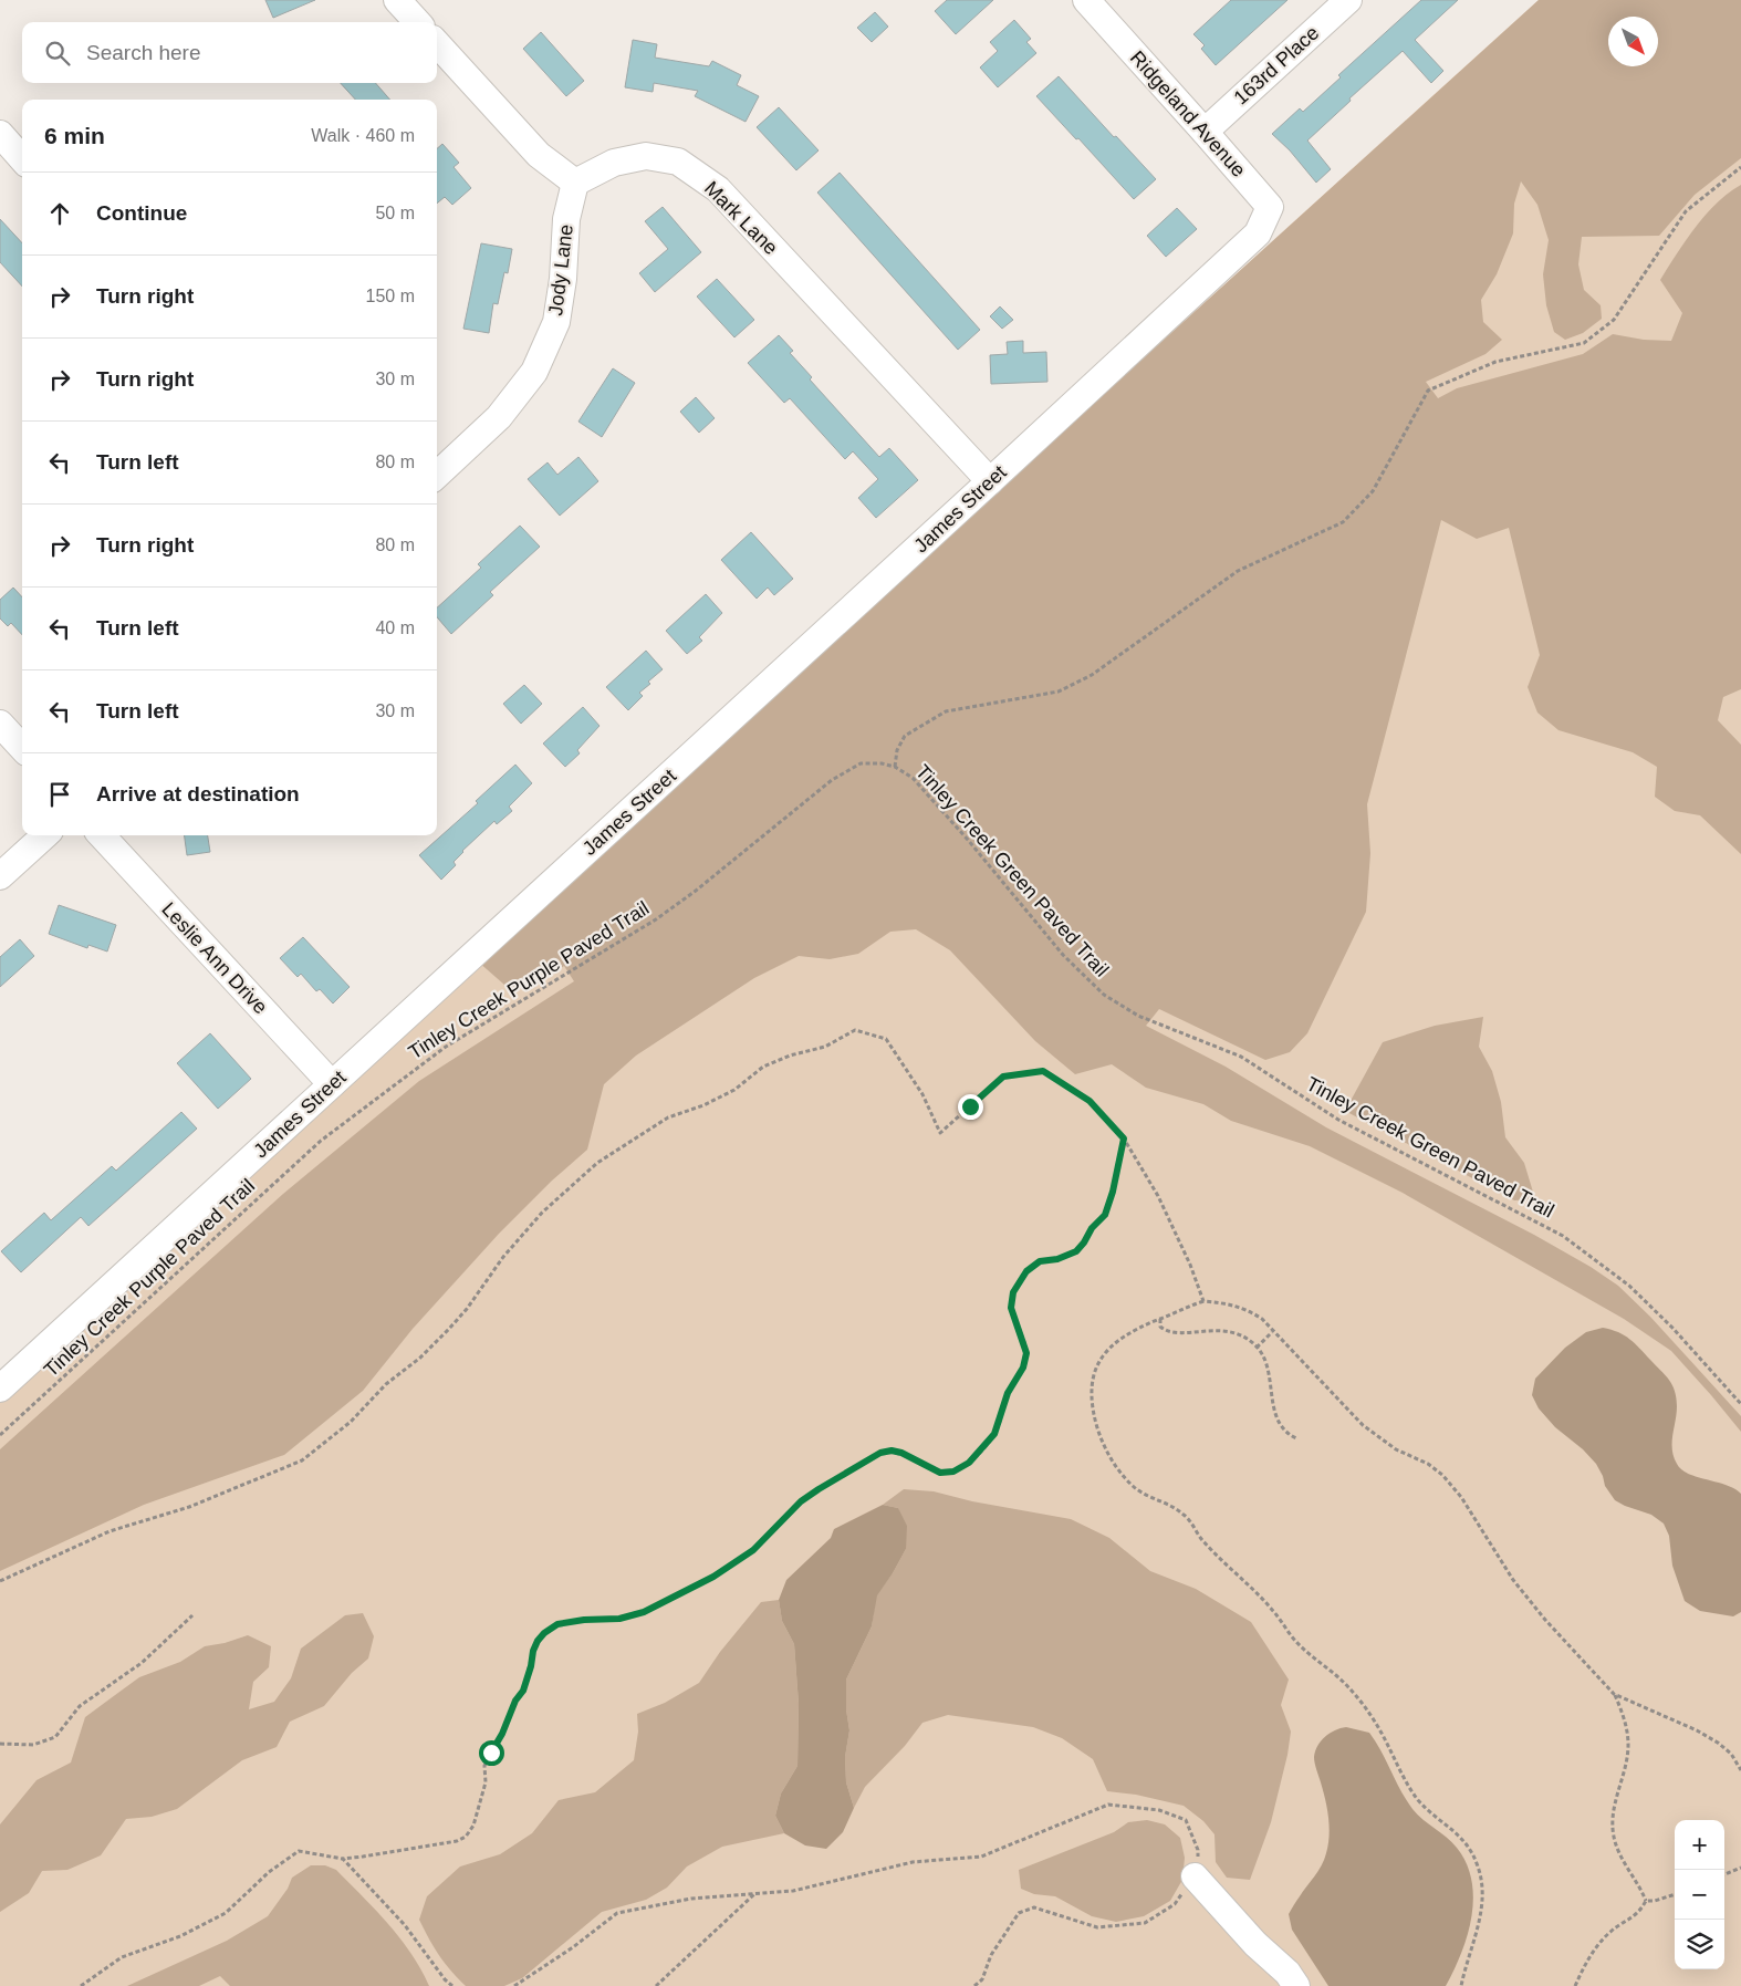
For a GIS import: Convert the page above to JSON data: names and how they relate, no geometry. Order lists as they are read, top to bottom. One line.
{"streets":{"street":["163rd Place","Ridgeland Avenue","Mark Lane","Jody Lane","James Street","Leslie Ann Drive"],"path":["Tinley Creek Green Paved Trail","Tinley Creek Purple Paved Trail"]},"crossings":[["163rd Place","Ridgeland Avenue"],["Ridgeland Avenue","James Street"],["Mark Lane","Jody Lane"],["Mark Lane","James Street"],["James Street","Leslie Ann Drive"],["Tinley Creek Green Paved Trail","Tinley Creek Purple Paved Trail"]],"north":"bottom right","page":{"search":"Search here","heading":["6 min","Walk · 460 m"],"list":[["Continue","50 m"],["Turn right","150 m"],["Turn right","30 m"],["Turn left","80 m"],["Turn right","80 m"],["Turn left","40 m"],["Turn left","30 m"],"Arrive at destination"],"map_buttons":["+","−"]}}
